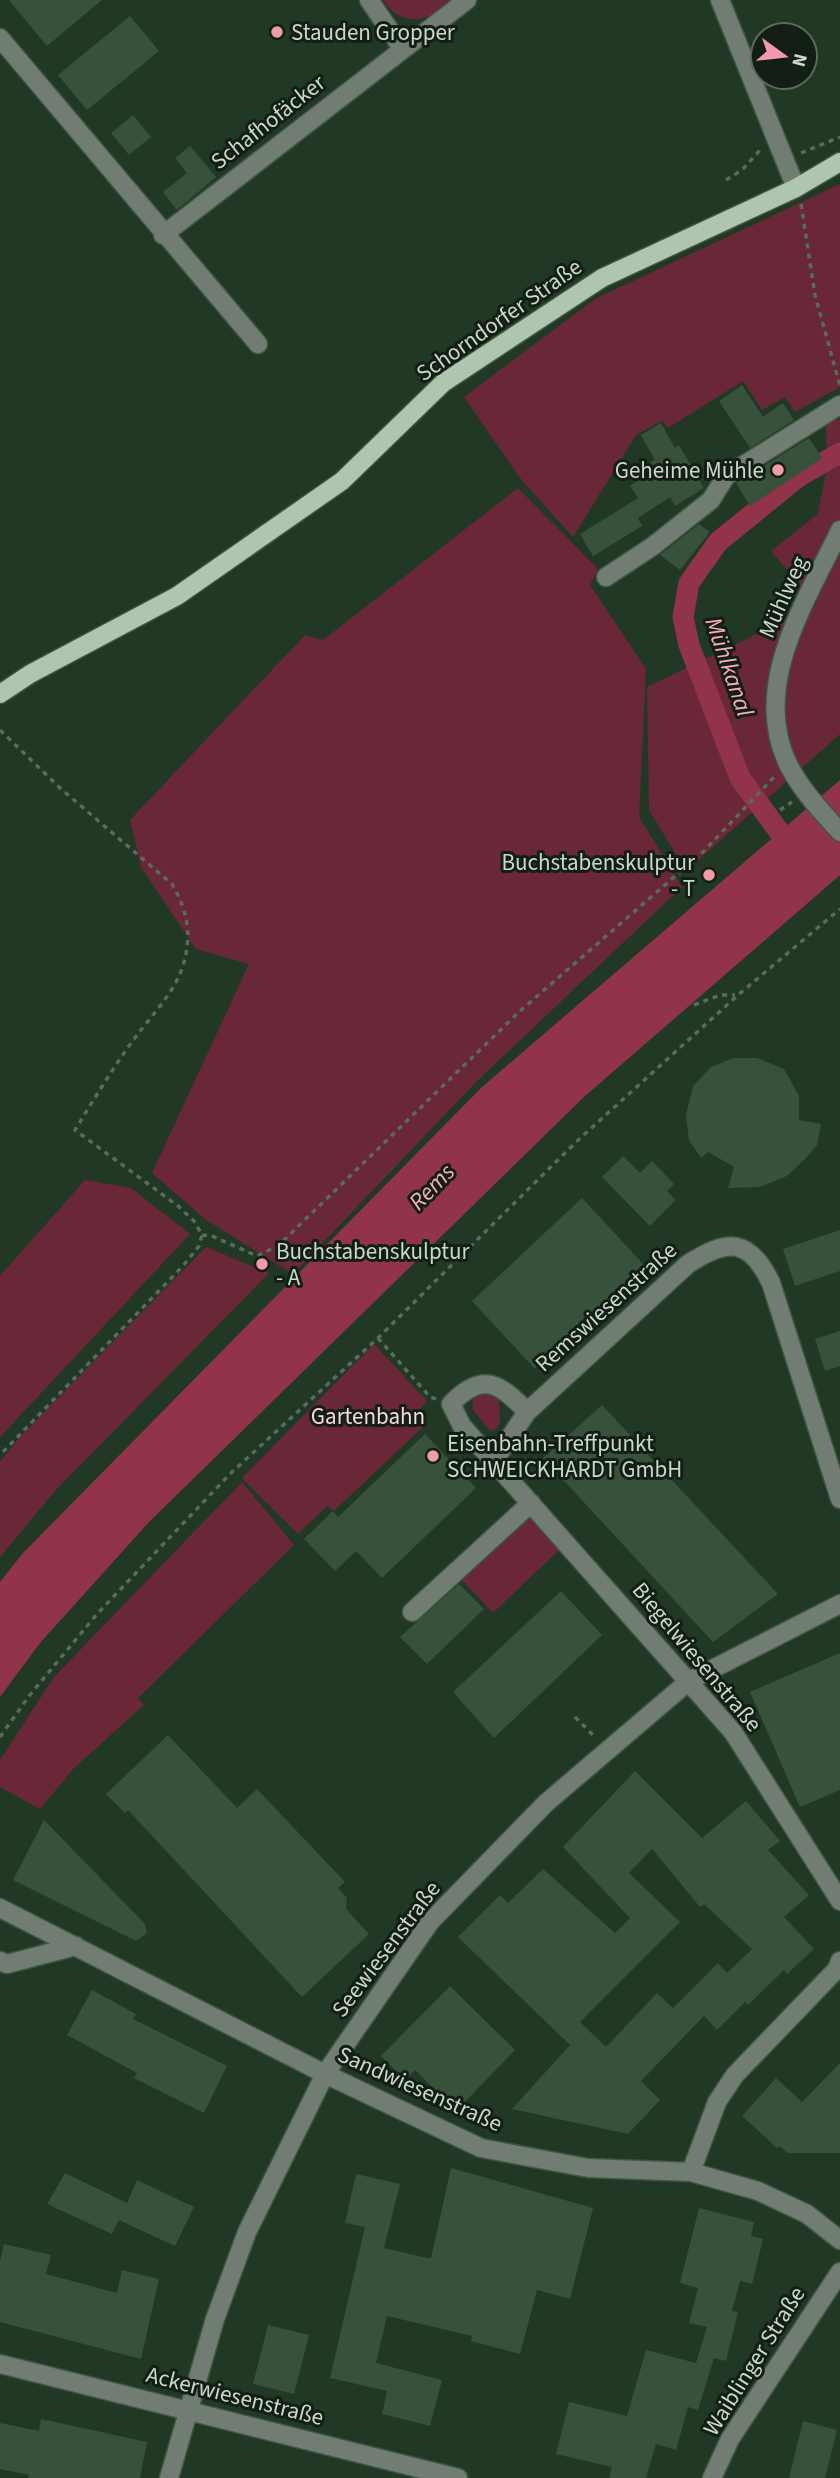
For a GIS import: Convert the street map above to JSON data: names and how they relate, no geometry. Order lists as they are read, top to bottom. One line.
{"streets":{"main road":["Schorndorfer Straße"],"street":["Schafhofäcker","Mühlweg","Remswiesenstraße","Biegelwiesenstraße","Seewiesenstraße","Sandwiesenstraße","Waiblinger Straße","Ackerwiesenstraße"]},"crossings":[["Biegelwiesenstraße","Seewiesenstraße"],["Seewiesenstraße","Sandwiesenstraße"],["Seewiesenstraße","Ackerwiesenstraße"]],"water":["Mühlkanal","Rems"],"parks":["Gartenbahn"],"places":["Stauden Gropper","Geheime Mühle","Buchstabenskulptur - T","Buchstabenskulptur - A","Eisenbahn-Treffpunkt SCHWEICKHARDT GmbH"],"north":"right"}
